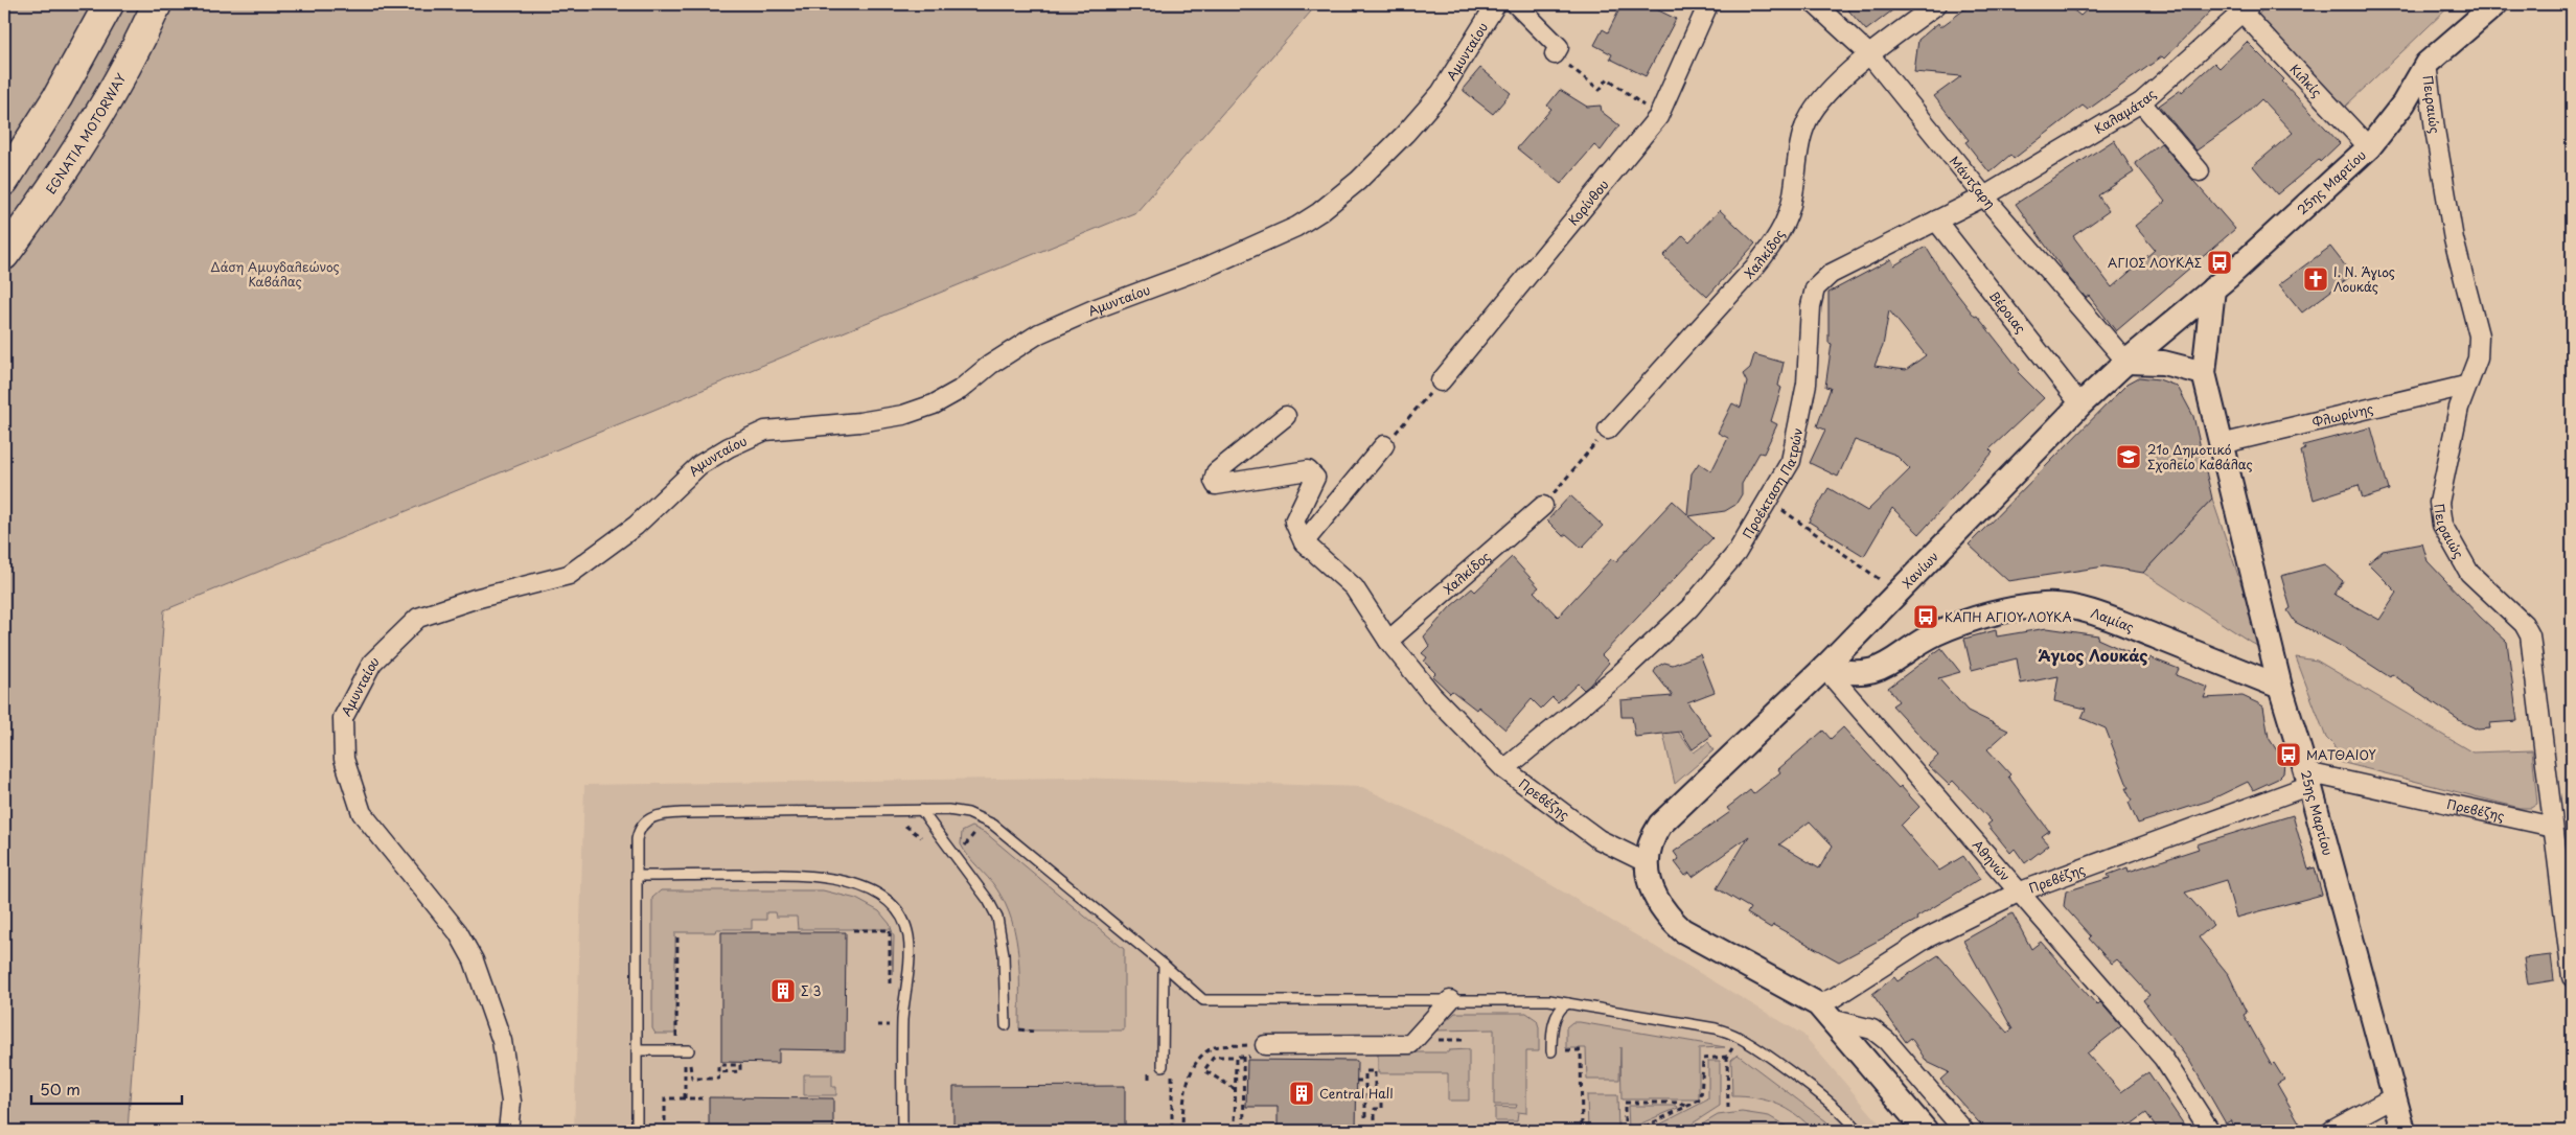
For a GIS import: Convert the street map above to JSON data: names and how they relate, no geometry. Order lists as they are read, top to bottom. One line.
{"streets":{"highway":["EGNATIA MOTORWAY"],"street":["Αμυνταίου","Κιλκίς","Πειραιώς","Καλαμάτας","Μάντζαρη","25ης Μαρτίου","Κορίνθου","Χαλκίδος","Βέροιας","Φλωρίνης","Προέκταση Πατρών","Χανίων","Λαμίας","Πρεβέζης","Αθηνών"]},"crossings":[["Κιλκίς","Καλαμάτας"],["Κιλκίς","25ης Μαρτίου"],["Πειραιώς","25ης Μαρτίου"],["Πειραιώς","Φλωρίνης"],["Πειραιώς","Πρεβέζης"],["Καλαμάτας","Μάντζαρη"],["Καλαμάτας","Προέκταση Πατρών"],["Μάντζαρη","Χαλκίδος"],["Μάντζαρη","Προέκταση Πατρών"],["Μάντζαρη","Χανίων"],["25ης Μαρτίου","Φλωρίνης"],["25ης Μαρτίου","Χανίων"],["25ης Μαρτίου","Λαμίας"],["25ης Μαρτίου","Πρεβέζης"],["Χαλκίδος","Πρεβέζης"],["Βέροιας","Προέκταση Πατρών"],["Βέροιας","Χανίων"],["Προέκταση Πατρών","Πρεβέζης"],["Χανίων","Λαμίας"],["Χανίων","Πρεβέζης"],["Χανίων","Αθηνών"],["Λαμίας","Αθηνών"],["Πρεβέζης","Αθηνών"]],"districts":["Άγιος Λουκάς"],"parks":["Δάση Αμυγδαλεώνος Καβάλας"],"places":{"bus stop":["ΑΓΙΟΣ ΛΟΥΚΑΣ","ΚΑΠΗ ΑΓΙΟΥ ΛΟΥΚΑ","ΜΑΤΘΑΙΟΥ"],"church":["Ι. Ν. Άγιος Λουκάς"],"school or university":["21ο Δημοτικό Σχολείο Καβάλας"],"building":["Σ 3","Central Hall"]},"scale_bar":"50 m"}
